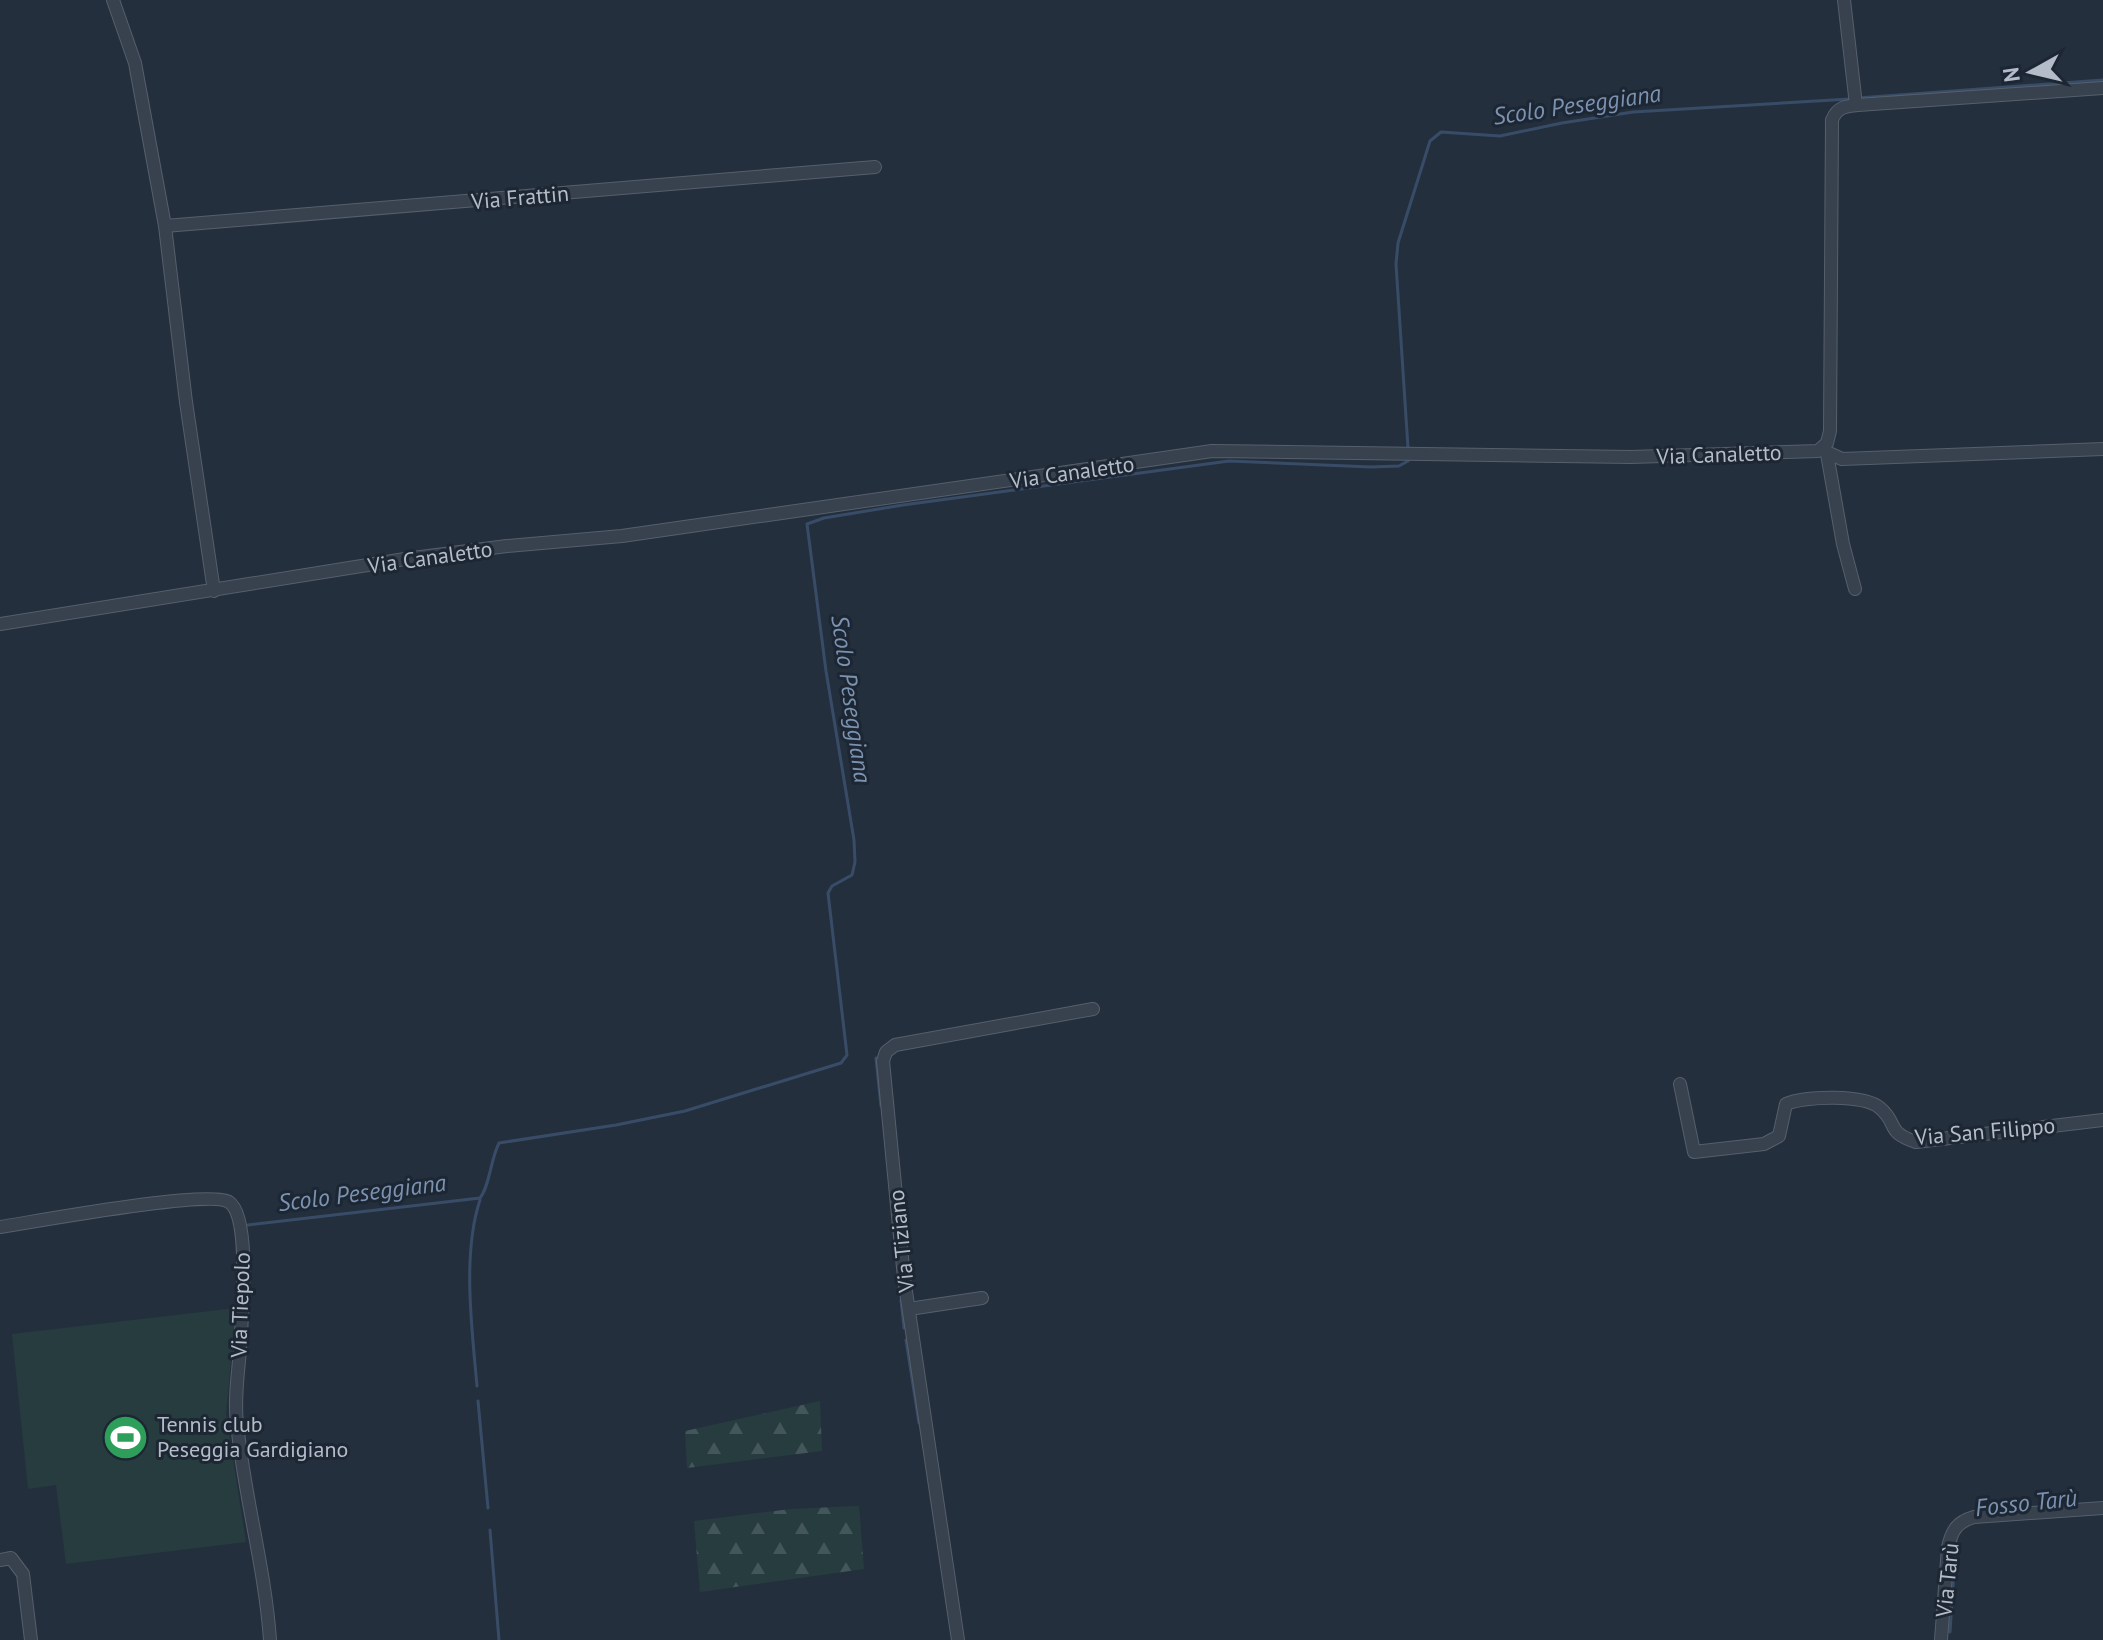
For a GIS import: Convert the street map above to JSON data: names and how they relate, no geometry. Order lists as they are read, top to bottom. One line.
{"streets":{"street":["Via Frattin","Via Canaletto","Via San Filippo","Via Tiziano","Via Tiepolo","Via Tarù"]},"water":["Scolo Peseggiana","Fosso Tarù"],"places":{"sports":["Tennis club Peseggia Gardigiano"]},"north":"left"}
